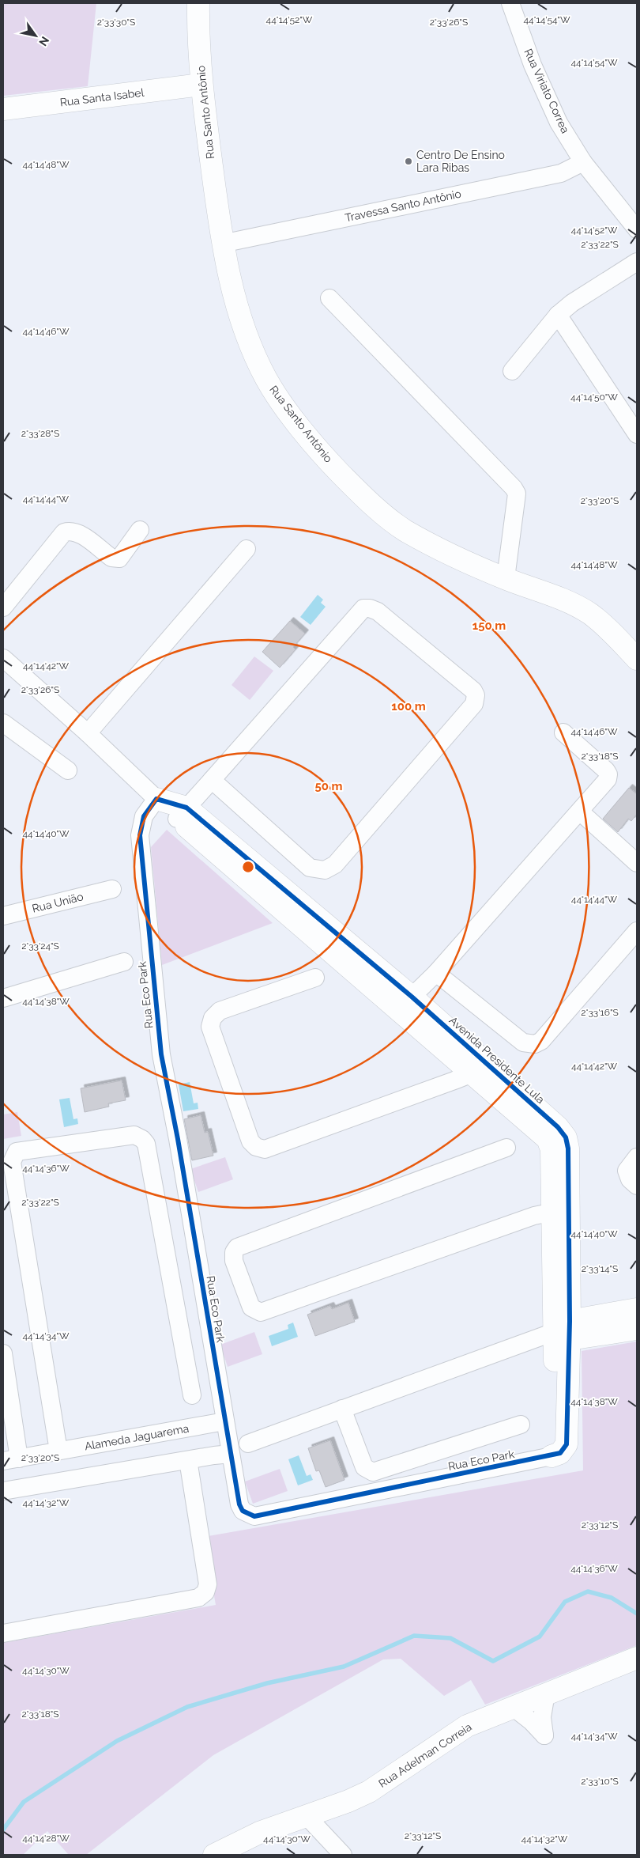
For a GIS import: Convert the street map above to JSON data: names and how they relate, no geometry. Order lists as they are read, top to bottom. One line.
{"streets":{"street":["Rua Viriato Correa","Rua Santa Isabel","Rua Santo Antônio","Travessa Santo Antônio","Rua União","Rua Eco Park","Avenida Presidente Lula","Alameda Jaguarema","Rua Adelman Correia"]},"crossings":[["Rua Viriato Correa","Travessa Santo Antônio"],["Rua Santa Isabel","Rua Santo Antônio"],["Rua Santo Antônio","Travessa Santo Antônio"],["Rua Eco Park","Avenida Presidente Lula"],["Rua Eco Park","Alameda Jaguarema"]],"places":["Centro De Ensino Lara Ribas"],"north":"bottom right","coordinates":["44°14'52\"W","44°14'54\"W","2°33'30\"S","2°33'26\"S","44°14'48\"W","2°33'22\"S","44°14'46\"W","44°14'50\"W","2°33'28\"S","44°14'44\"W","2°33'20\"S","44°14'42\"W","2°33'18\"S","44°14'40\"W","2°33'24\"S","44°14'38\"W","2°33'16\"S","44°14'36\"W","2°33'14\"S","44°14'34\"W","44°14'32\"W","2°33'12\"S","44°14'30\"W","2°33'10\"S","44°14'28\"W"],"rings":["150 m","100 m","50 m"]}
